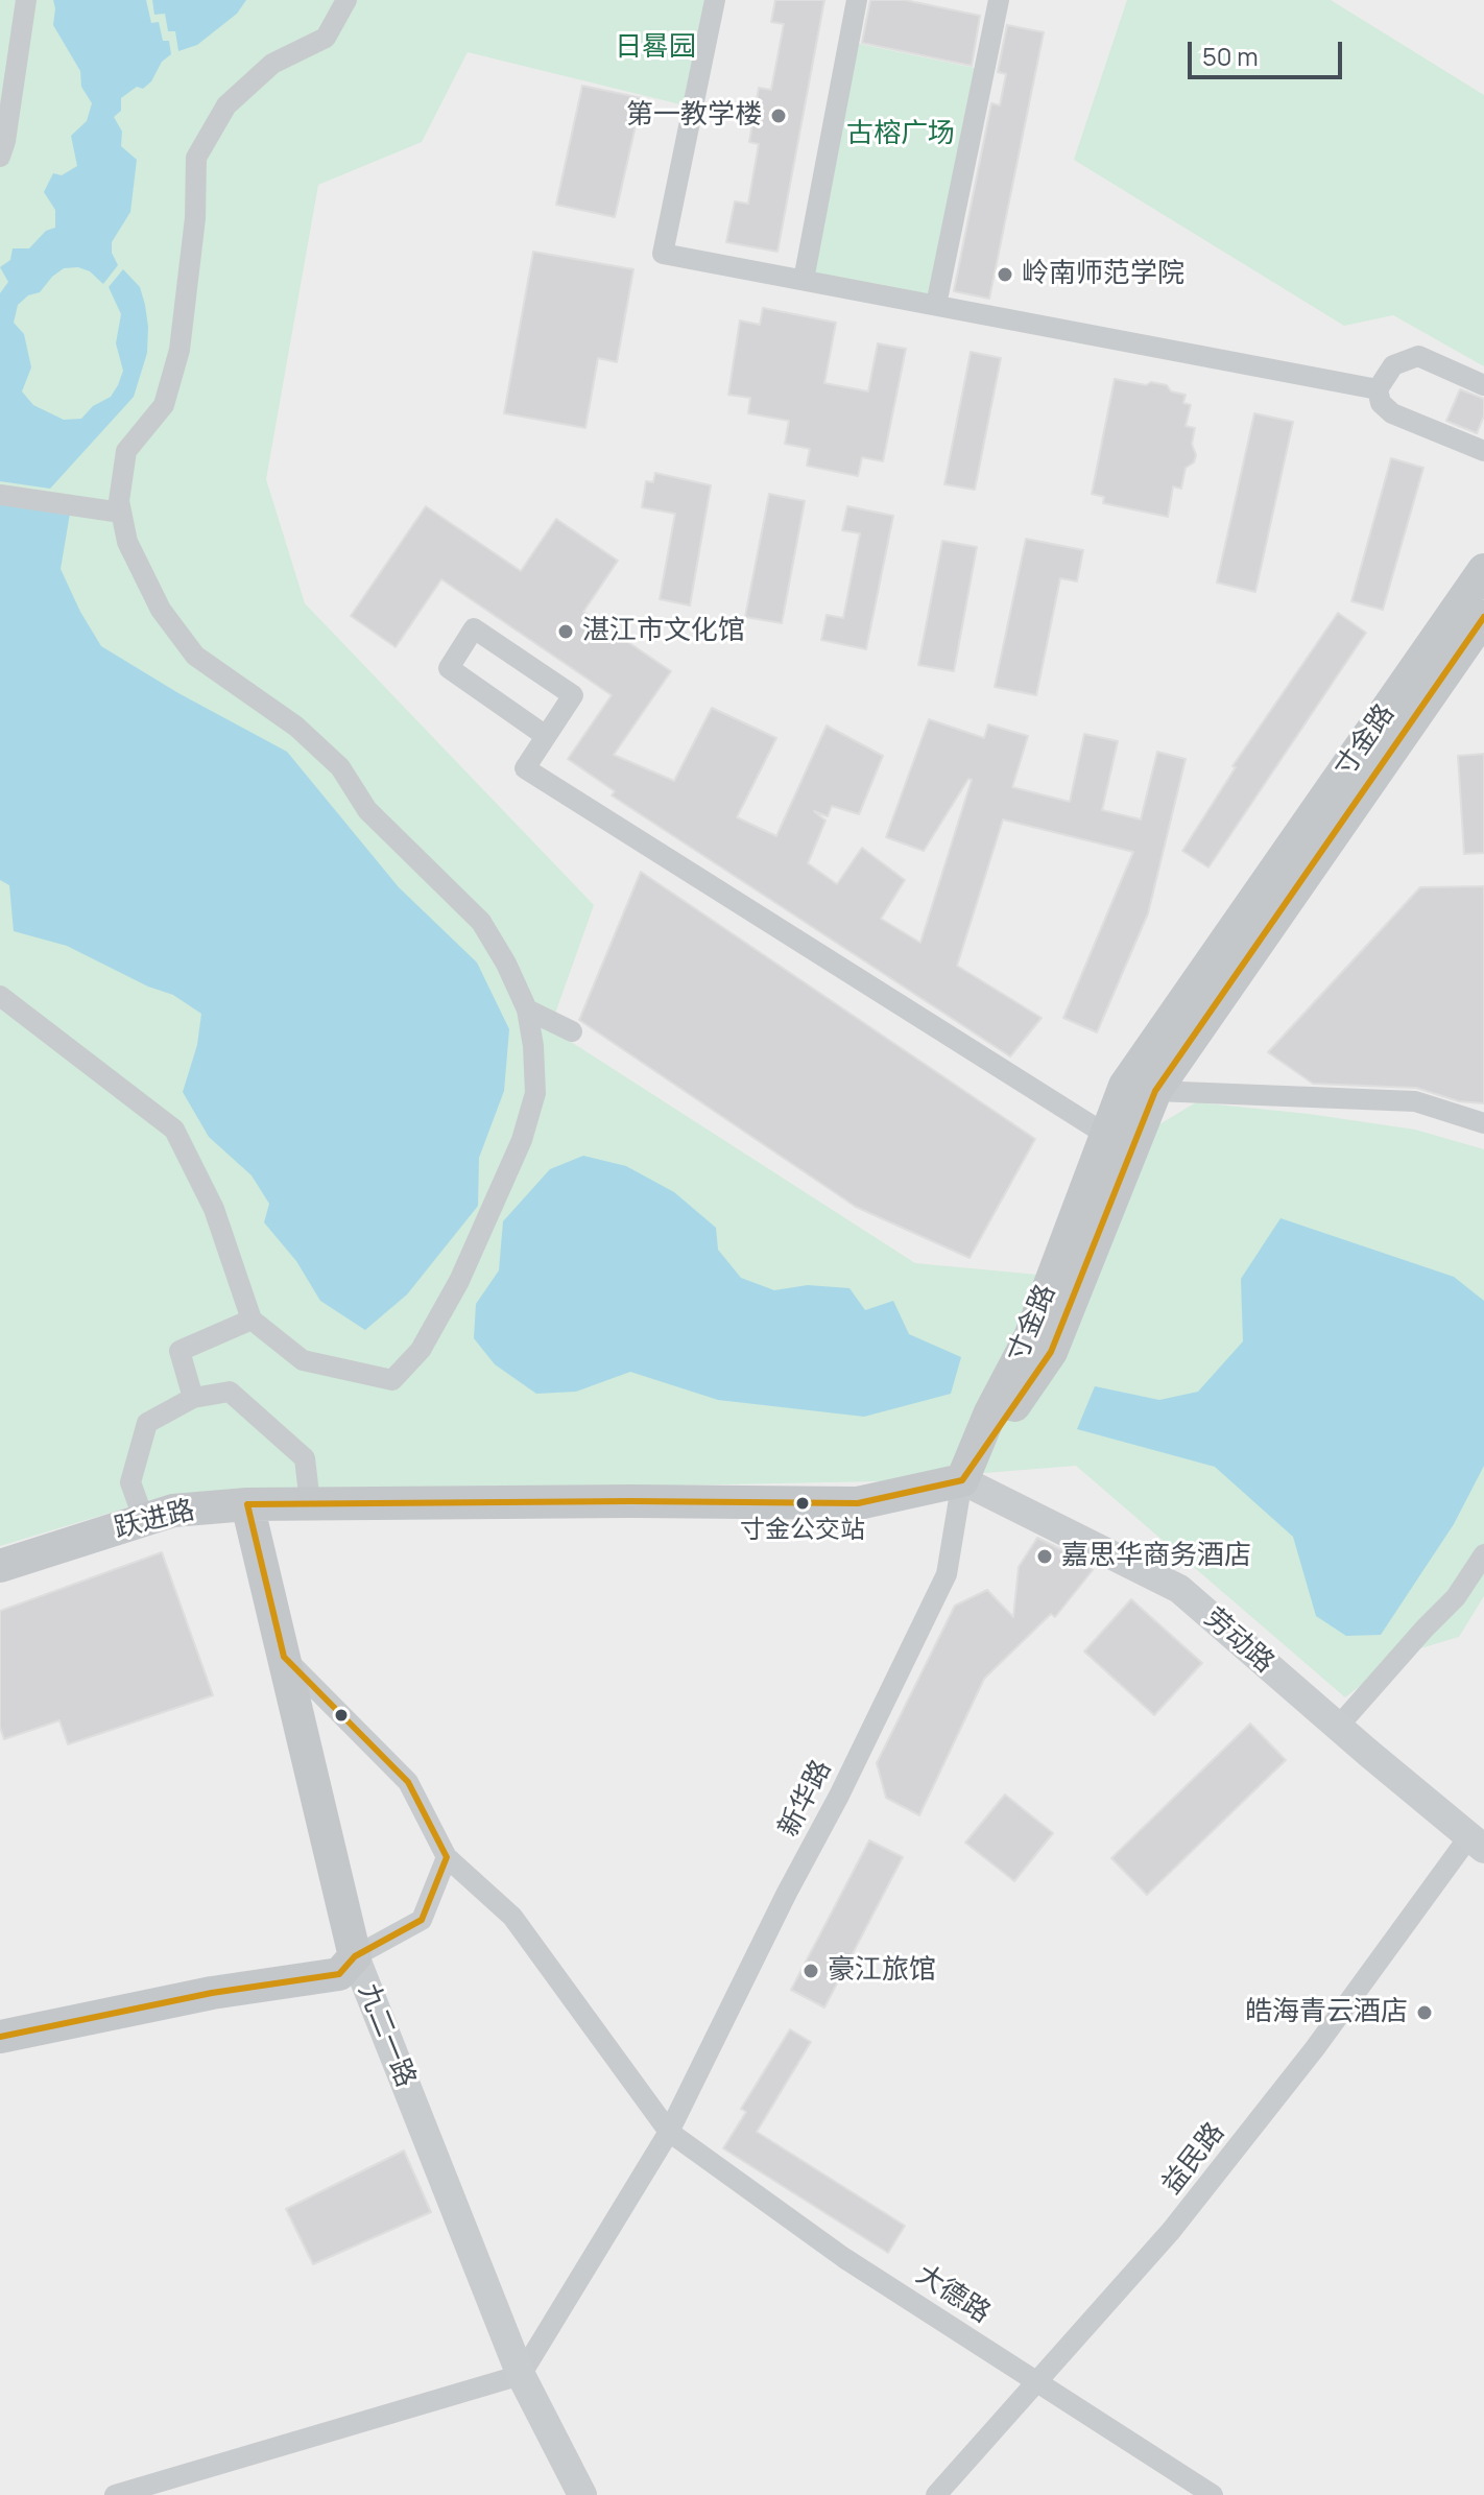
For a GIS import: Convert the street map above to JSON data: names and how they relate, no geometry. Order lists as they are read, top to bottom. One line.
{"streets":{"main road":["寸金路","跃进路","九二一路"],"street":["劳动路","新华路","益民路","大德路"]},"crossings":[["寸金路","跃进路"],["寸金路","劳动路"],["寸金路","新华路"],["跃进路","劳动路"],["跃进路","新华路"],["跃进路","九二一路"],["劳动路","新华路"],["劳动路","益民路"],["新华路","九二一路"],["新华路","大德路"],["益民路","大德路"]],"parks":["日晷园","古榕广场"],"places":["第一教学楼","岭南师范学院","湛江市文化馆","寸金公交站","嘉思华商务酒店","豪江旅馆","皓海青云酒店"],"scale_bar":"50 m"}
